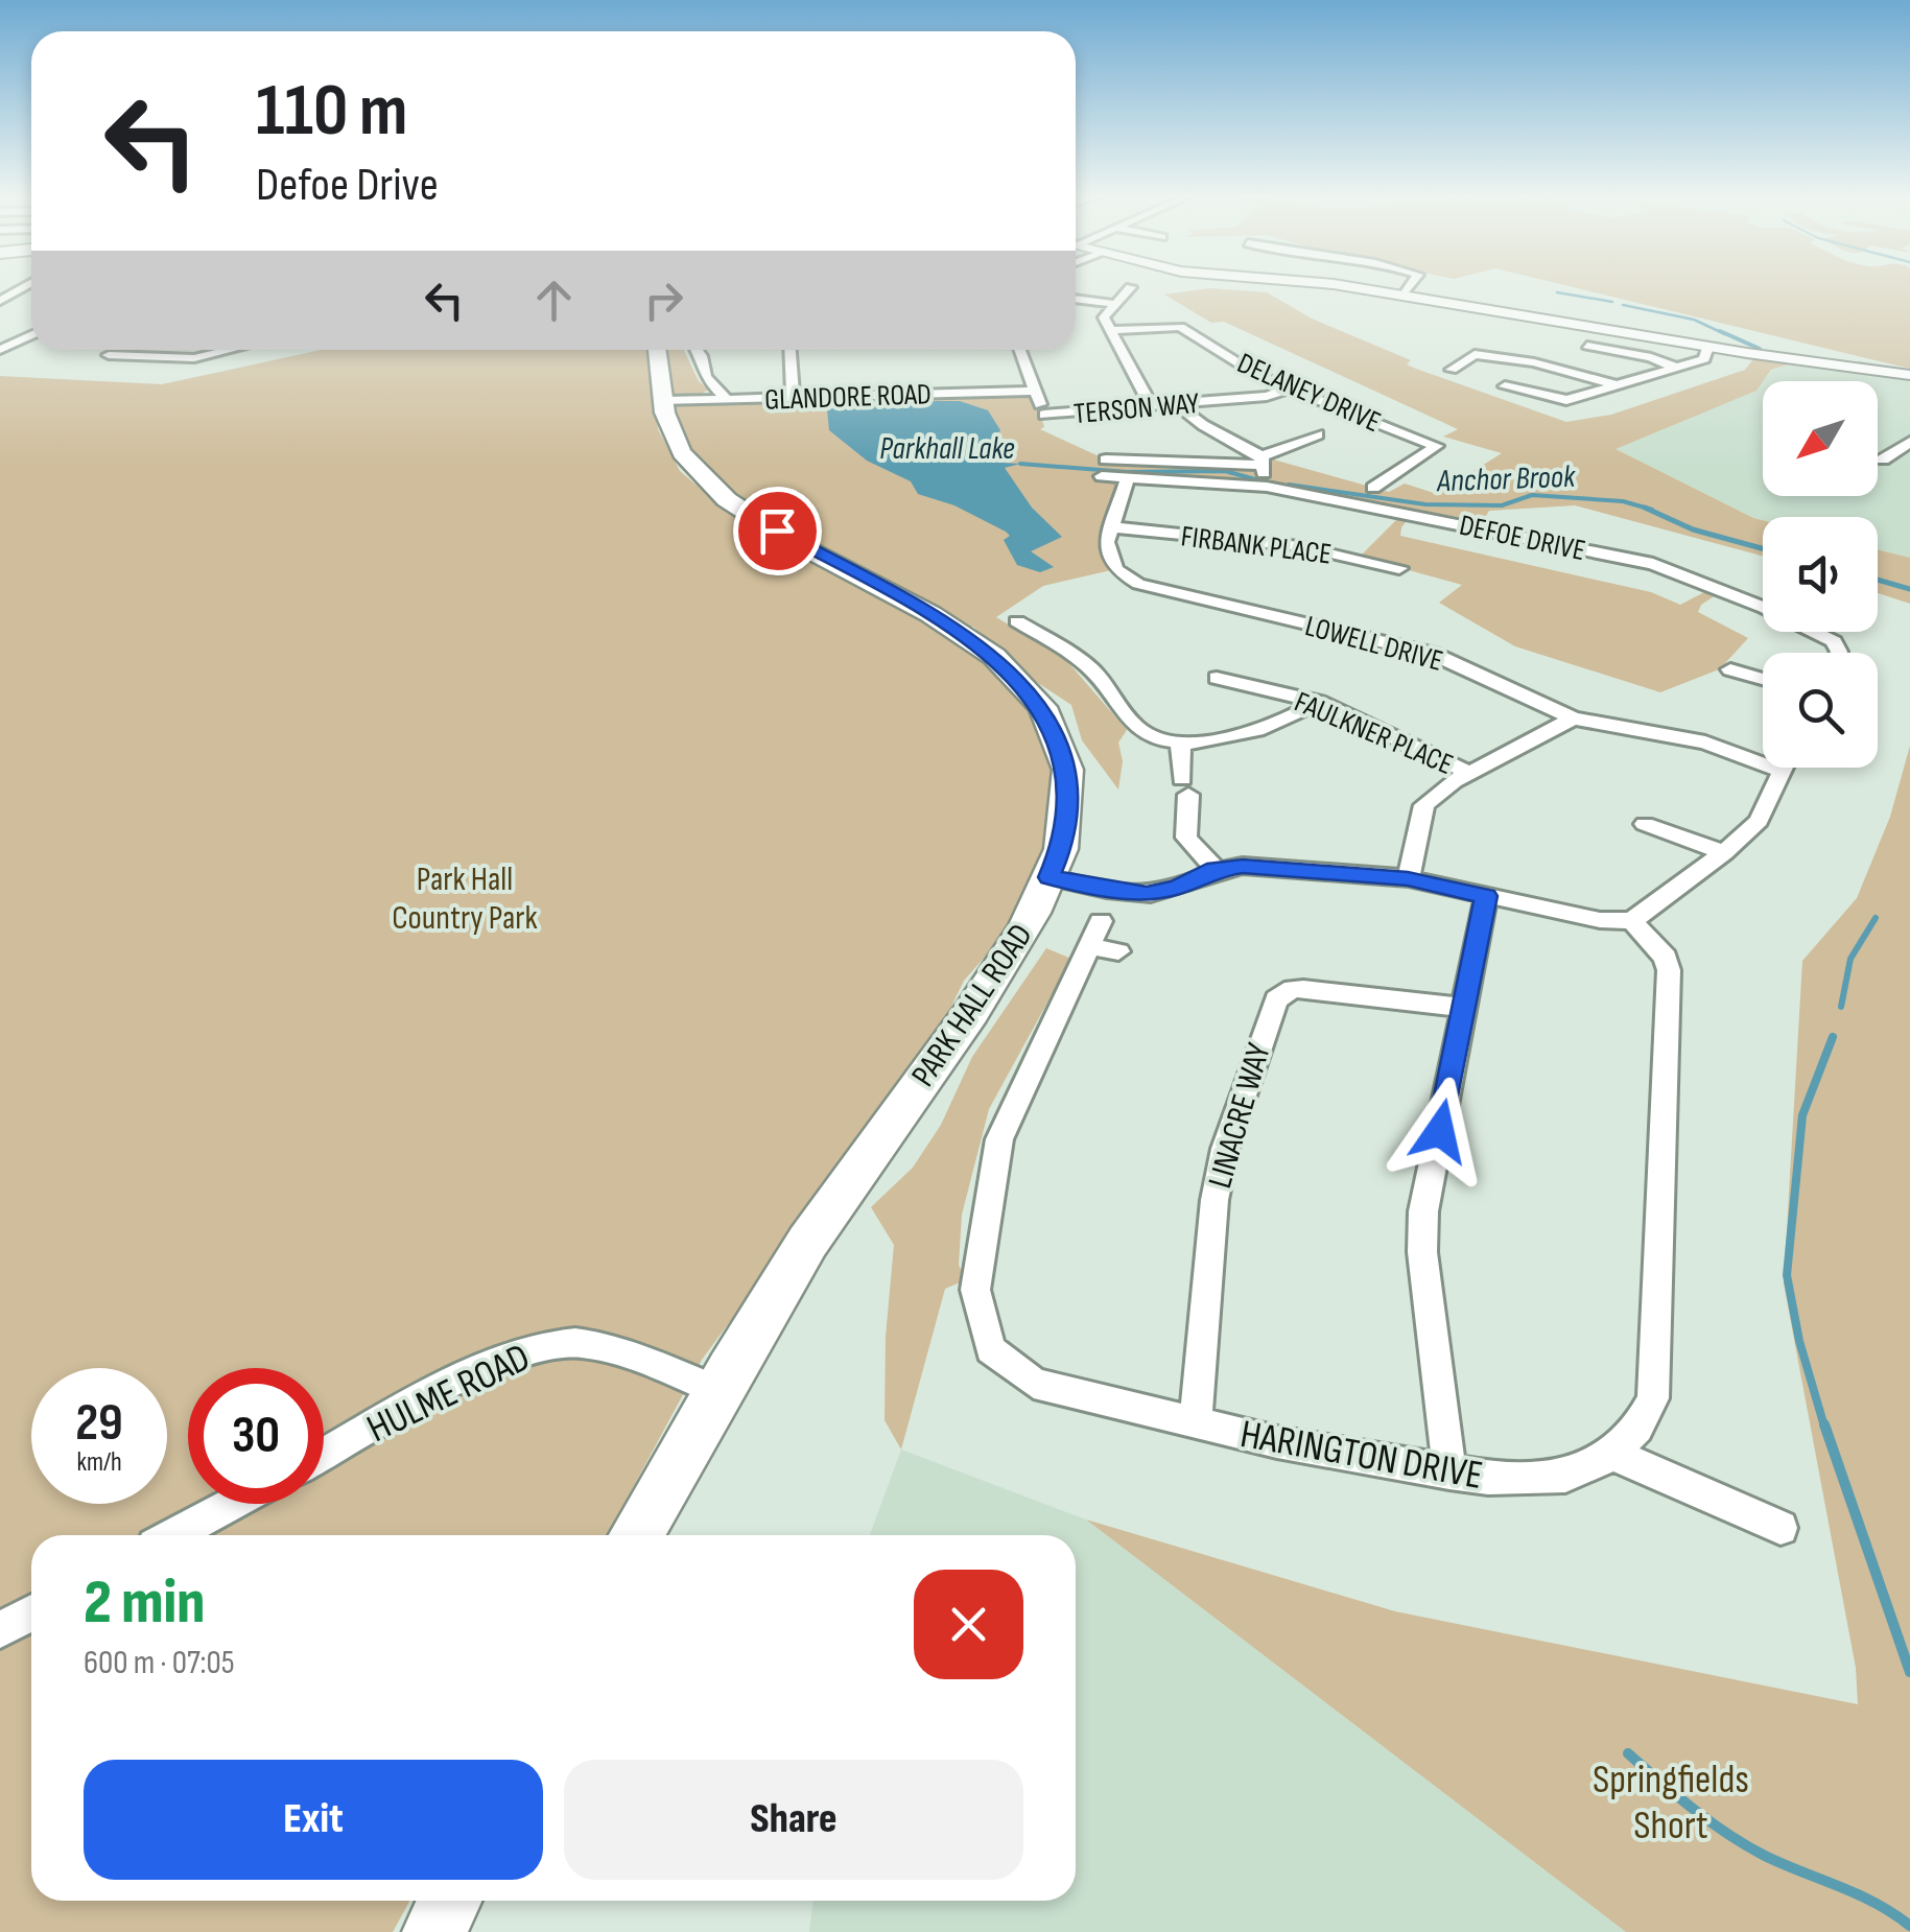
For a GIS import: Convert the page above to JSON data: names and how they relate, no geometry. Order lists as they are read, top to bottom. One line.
{"streets":{"main road":["PARK HALL ROAD"],"street":["DELANEY DRIVE","GLANDORE ROAD","TERSON WAY","DEFOE DRIVE","FIRBANK PLACE","LOWELL DRIVE","FAULKNER PLACE","LINACRE WAY","HULME ROAD","HARINGTON DRIVE"]},"crossings":[["DELANEY DRIVE","TERSON WAY"],["GLANDORE ROAD","TERSON WAY"],["GLANDORE ROAD","PARK HALL ROAD"],["FIRBANK PLACE","LOWELL DRIVE"],["PARK HALL ROAD","HULME ROAD"],["LINACRE WAY","HARINGTON DRIVE"]],"water":["Parkhall Lake","Anchor Brook"],"parks":["Park Hall Country Park","Springfields Short"],"north":"bottom left","page":{"turn":["110 m","Defoe Drive"],"speed":"29 km/h","limit":"30","heading":["2 min","600 m · 07:05"],"buttons":["Exit","Share"]}}
